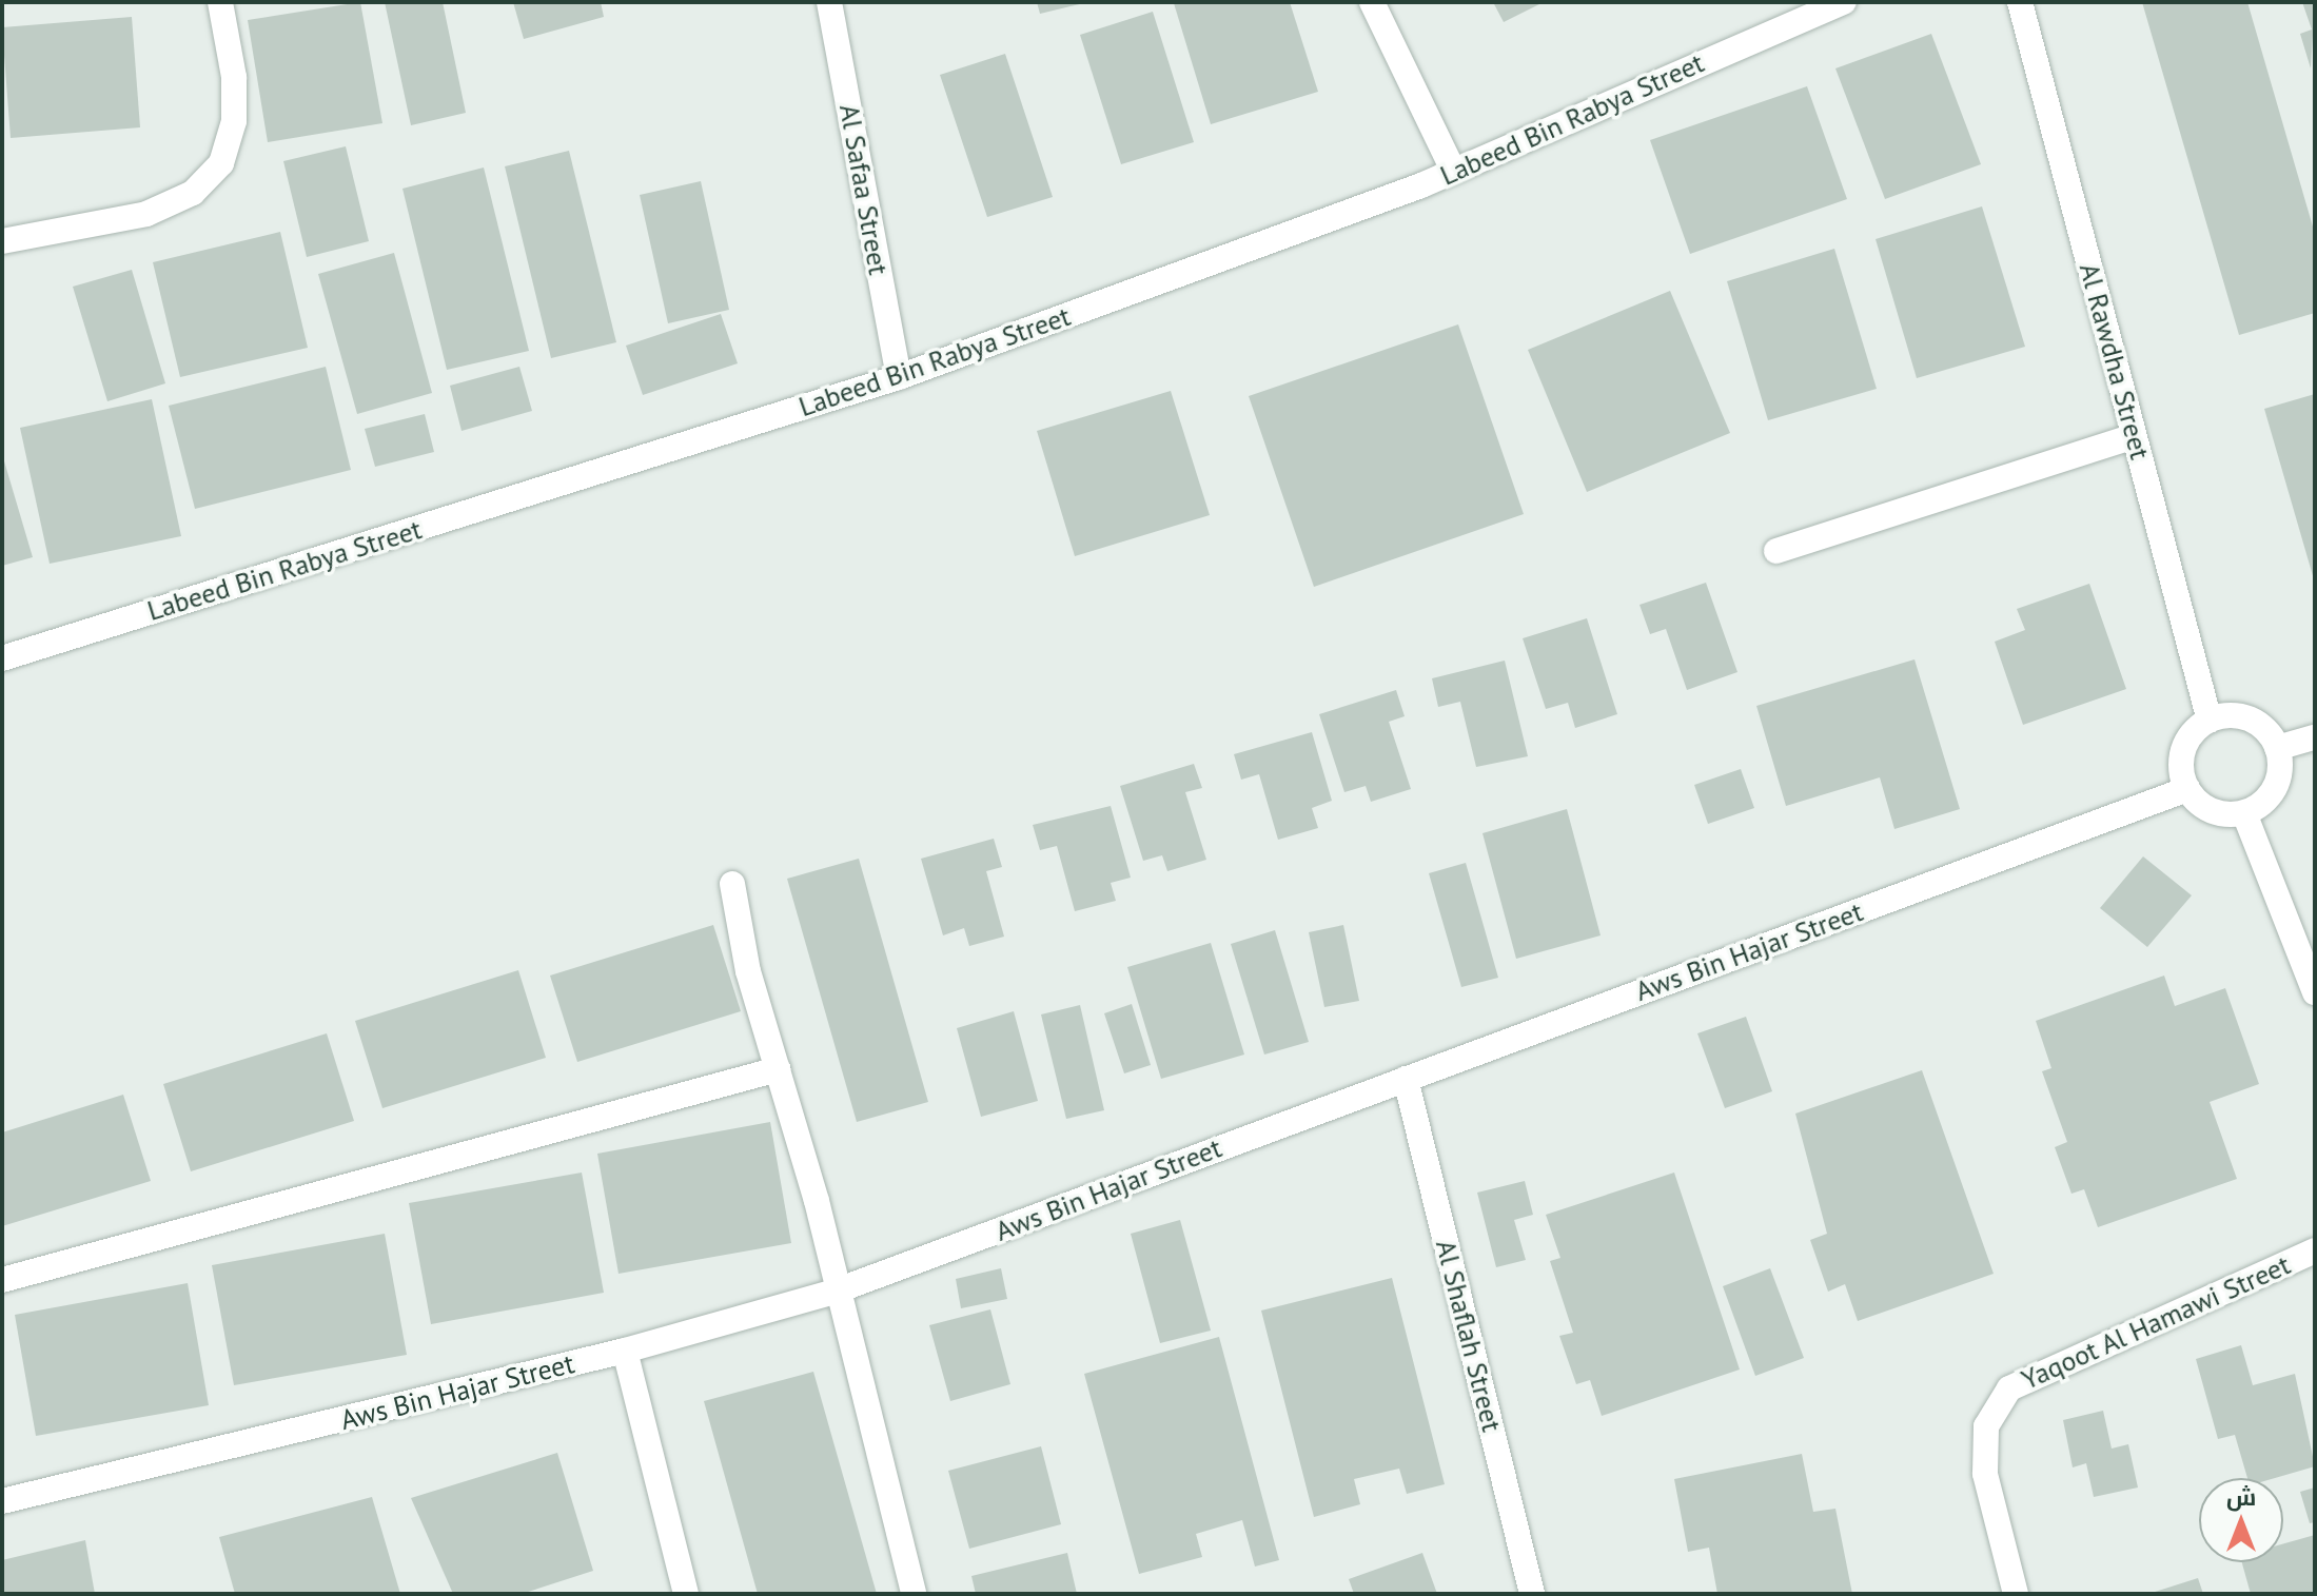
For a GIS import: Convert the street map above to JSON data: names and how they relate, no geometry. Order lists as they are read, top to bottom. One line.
{"streets":{"street":["Labeed Bin Rabya Street","Al Safaa Street","Al Rawdha Street","Aws Bin Hajar Street","Yaqoot Al Hamawi Street","Al Shaflah Street"]},"crossings":[["Labeed Bin Rabya Street","Al Safaa Street"],["Al Rawdha Street","Aws Bin Hajar Street"],["Aws Bin Hajar Street","Al Shaflah Street"]],"north":"top"}
